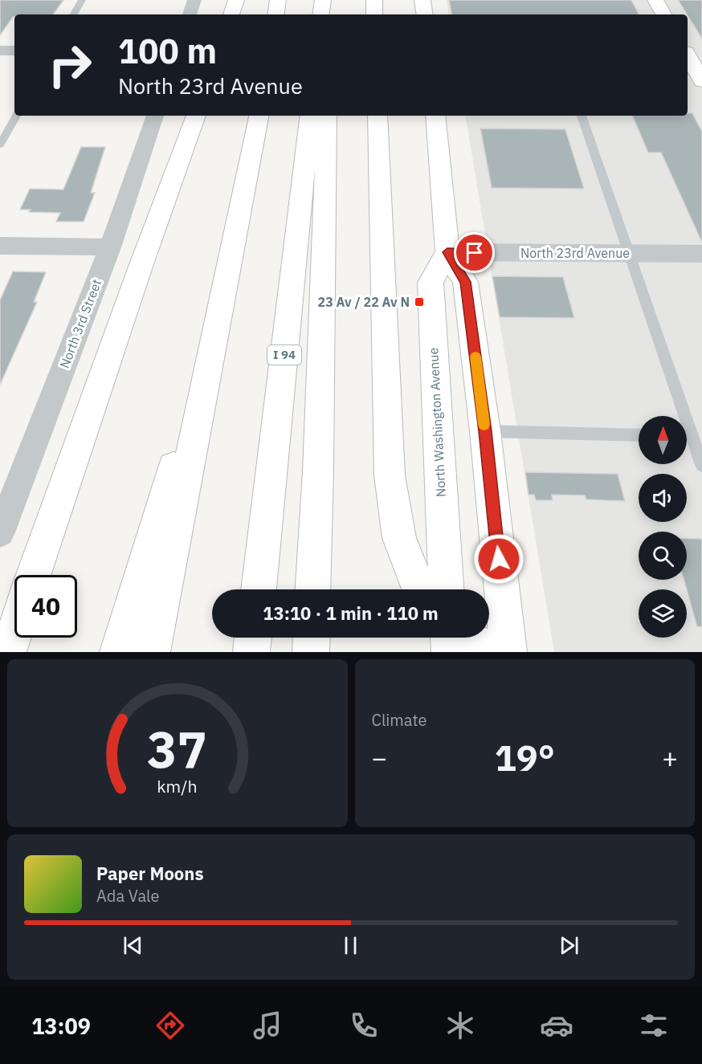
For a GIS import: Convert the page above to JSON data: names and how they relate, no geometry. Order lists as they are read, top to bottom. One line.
{"streets":{"main road":["I 94","North Washington Avenue"],"street":["North 23rd Avenue","North 3rd Street"]},"crossings":[["North 23rd Avenue","North Washington Avenue"]],"places":{"transit":["23 Av / 22 Av N"]},"north":"top","page":{"turn":["100 m","North 23rd Avenue"],"limit":"40","trip":"13:10 · 1 min · 110 m","tile":"Climate","heat":["−","19°","+"],"song":["Paper Moons","Ada Vale"],"tabs":"13:09","gauge":["37","km/h"]}}
